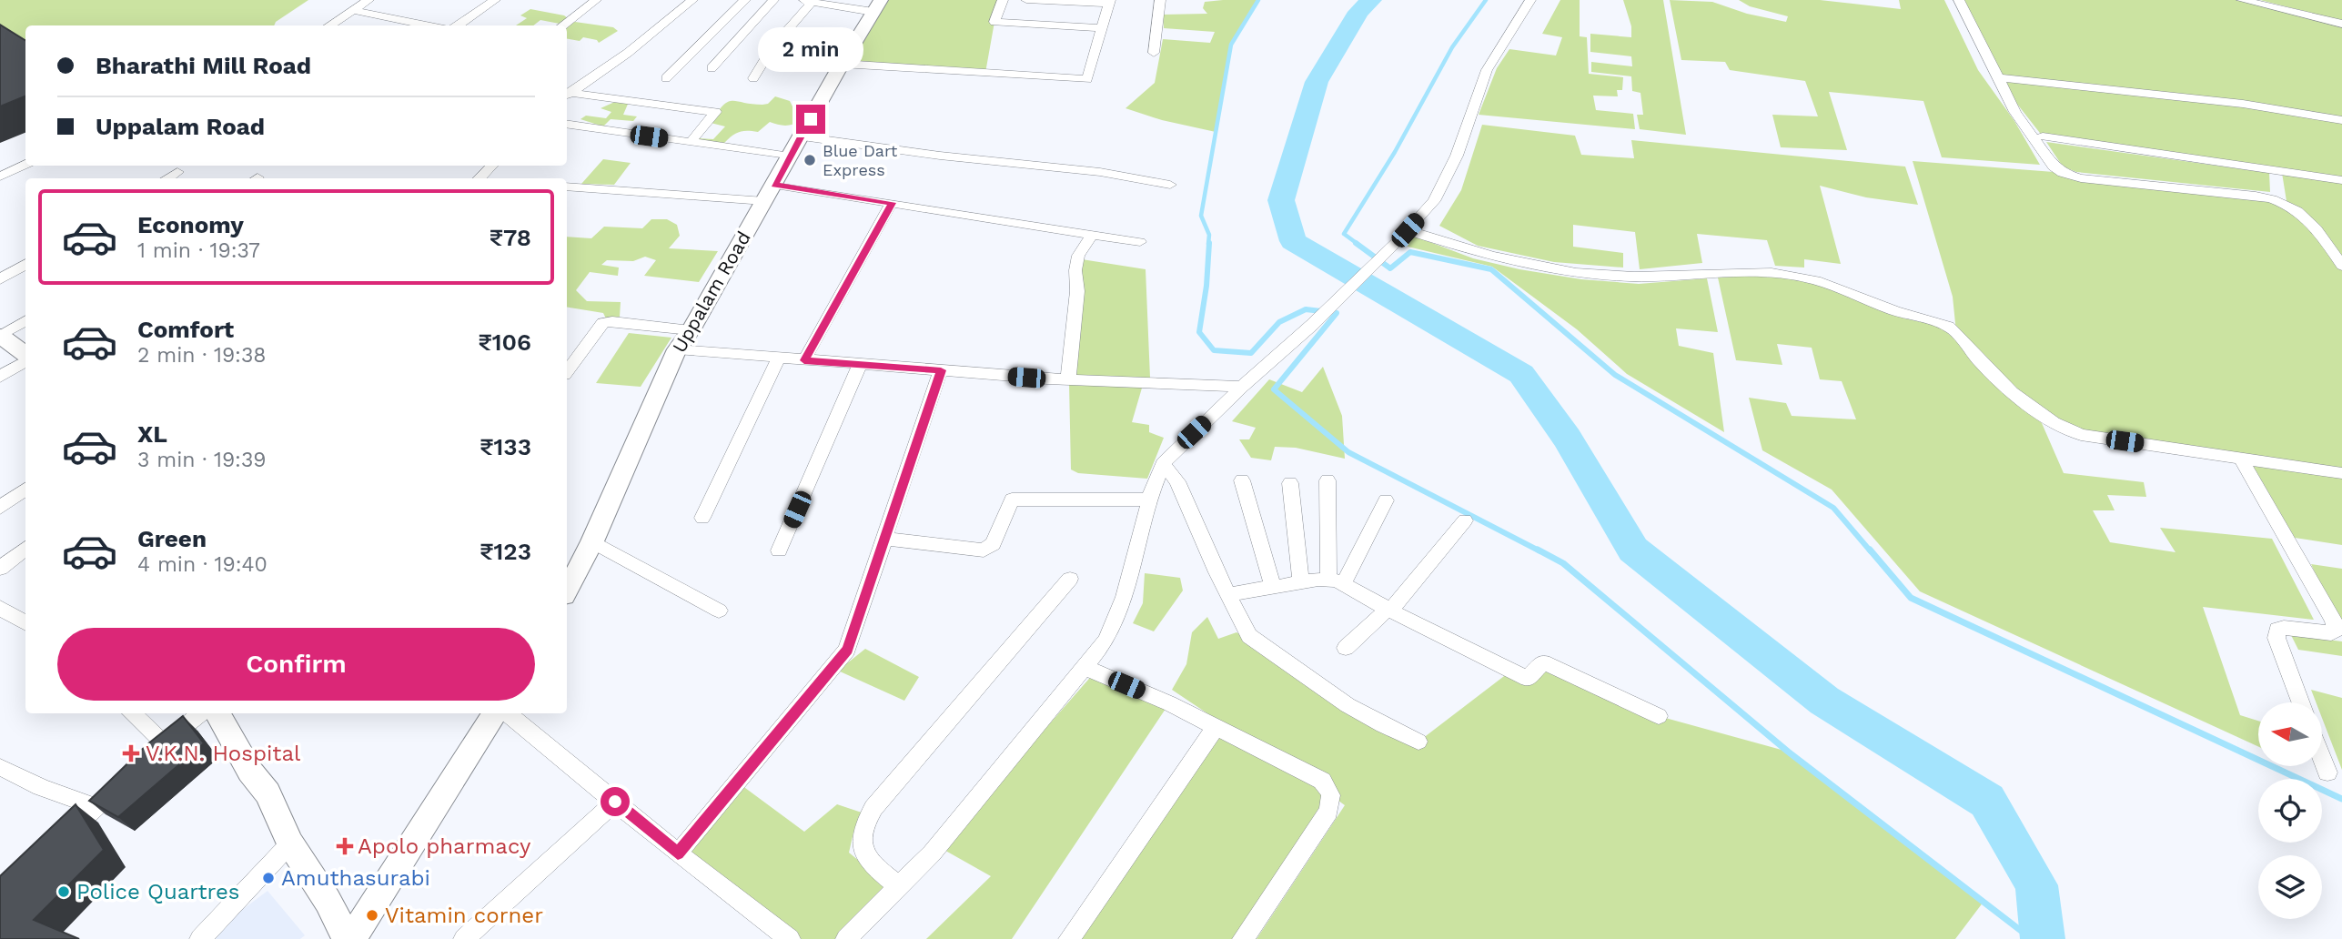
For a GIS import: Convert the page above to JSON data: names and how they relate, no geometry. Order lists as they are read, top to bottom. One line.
{"streets":{"main road":["Uppalam Road"]},"places":{"other":["Blue Dart Express","Amuthasurabi","Police Quartres","Vitamin corner"],"health":["V.K.N. Hospital","Apolo pharmacy"]},"north":"left","page":{"banner":["Bharathi Mill Road","Uppalam Road"],"bubble":"2 min","list":[{"name":"Economy","note":"1 min · 19:37","value":"₹78"},{"name":"Comfort","note":"2 min · 19:38","value":"₹106"},{"name":"XL","note":"3 min · 19:39","value":"₹133"},{"name":"Green","note":"4 min · 19:40","value":"₹123"}],"buttons":"Confirm"}}
